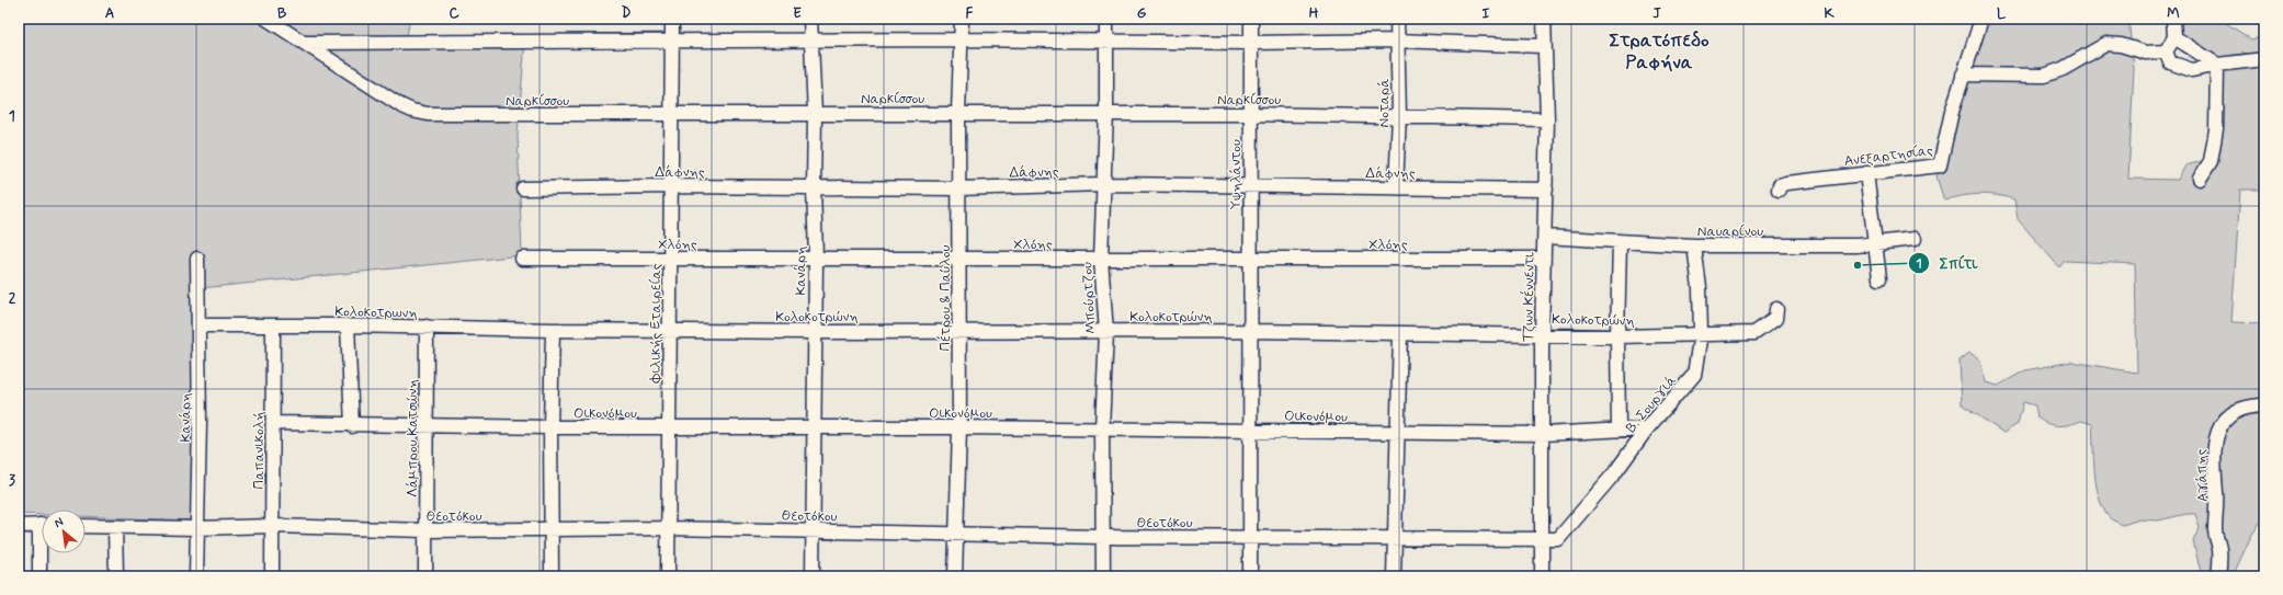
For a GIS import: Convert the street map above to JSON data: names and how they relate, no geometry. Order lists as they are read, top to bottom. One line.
{"streets":{"street":["Ναρκίσσου","Νοταρά","Ανεξαρτησίας","Δάφνης","Υψηλάντου","Ναυαρίνου","Χλόης","Κανάρη","Τζων Κέννεντι","Πέτρου & Παύλου","Μπούρτζου","Κολοκοτρωνη","Κολοκοτρώνη","Φιλικής Εταιρείας","Β. Σουργιά","Οικονόμου","Λάμπρου Κατσώνη","Παπανικολή","Αγάπης","Θεοτόκου"]},"crossings":[["Ναρκίσσου","Νοταρά"],["Ναρκίσσου","Υψηλάντου"],["Ναρκίσσου","Κανάρη"],["Ναρκίσσου","Τζων Κέννεντι"],["Ναρκίσσου","Πέτρου & Παύλου"],["Ναρκίσσου","Μπούρτζου"],["Ναρκίσσου","Φιλικής Εταιρείας"],["Νοταρά","Δάφνης"],["Δάφνης","Υψηλάντου"],["Δάφνης","Κανάρη"],["Δάφνης","Τζων Κέννεντι"],["Δάφνης","Πέτρου & Παύλου"],["Δάφνης","Μπούρτζου"],["Δάφνης","Φιλικής Εταιρείας"],["Υψηλάντου","Χλόης"],["Υψηλάντου","Κολοκοτρώνη"],["Υψηλάντου","Οικονόμου"],["Υψηλάντου","Θεοτόκου"],["Ναυαρίνου","Τζων Κέννεντι"],["Ναυαρίνου","Β. Σουργιά"],["Χλόης","Κανάρη"],["Χλόης","Τζων Κέννεντι"],["Χλόης","Πέτρου & Παύλου"],["Χλόης","Μπούρτζου"],["Χλόης","Φιλικής Εταιρείας"],["Κανάρη","Κολοκοτρωνη"],["Κανάρη","Κολοκοτρώνη"],["Κανάρη","Οικονόμου"],["Κανάρη","Θεοτόκου"],["Τζων Κέννεντι","Κολοκοτρώνη"],["Τζων Κέννεντι","Β. Σουργιά"],["Τζων Κέννεντι","Οικονόμου"],["Τζων Κέννεντι","Θεοτόκου"],["Πέτρου & Παύλου","Κολοκοτρώνη"],["Πέτρου & Παύλου","Οικονόμου"],["Πέτρου & Παύλου","Θεοτόκου"],["Μπούρτζου","Κολοκοτρώνη"],["Μπούρτζου","Οικονόμου"],["Μπούρτζου","Θεοτόκου"],["Κολοκοτρωνη","Κολοκοτρώνη"],["Κολοκοτρωνη","Λάμπρου Κατσώνη"],["Κολοκοτρωνη","Παπανικολή"],["Κολοκοτρώνη","Φιλικής Εταιρείας"],["Κολοκοτρώνη","Β. Σουργιά"],["Φιλικής Εταιρείας","Οικονόμου"],["Φιλικής Εταιρείας","Θεοτόκου"],["Β. Σουργιά","Οικονόμου"],["Β. Σουργιά","Θεοτόκου"],["Οικονόμου","Λάμπρου Κατσώνη"],["Οικονόμου","Παπανικολή"],["Λάμπρου Κατσώνη","Θεοτόκου"],["Παπανικολή","Θεοτόκου"]],"districts":["Στρατόπεδο Ραφήνα"],"places":["Σπίτι"],"north":"top left","grid":{"columns":["A","B","C","D","E","F","G","H","I","J","K","L","M"],"rows":["1","2","3"]}}
